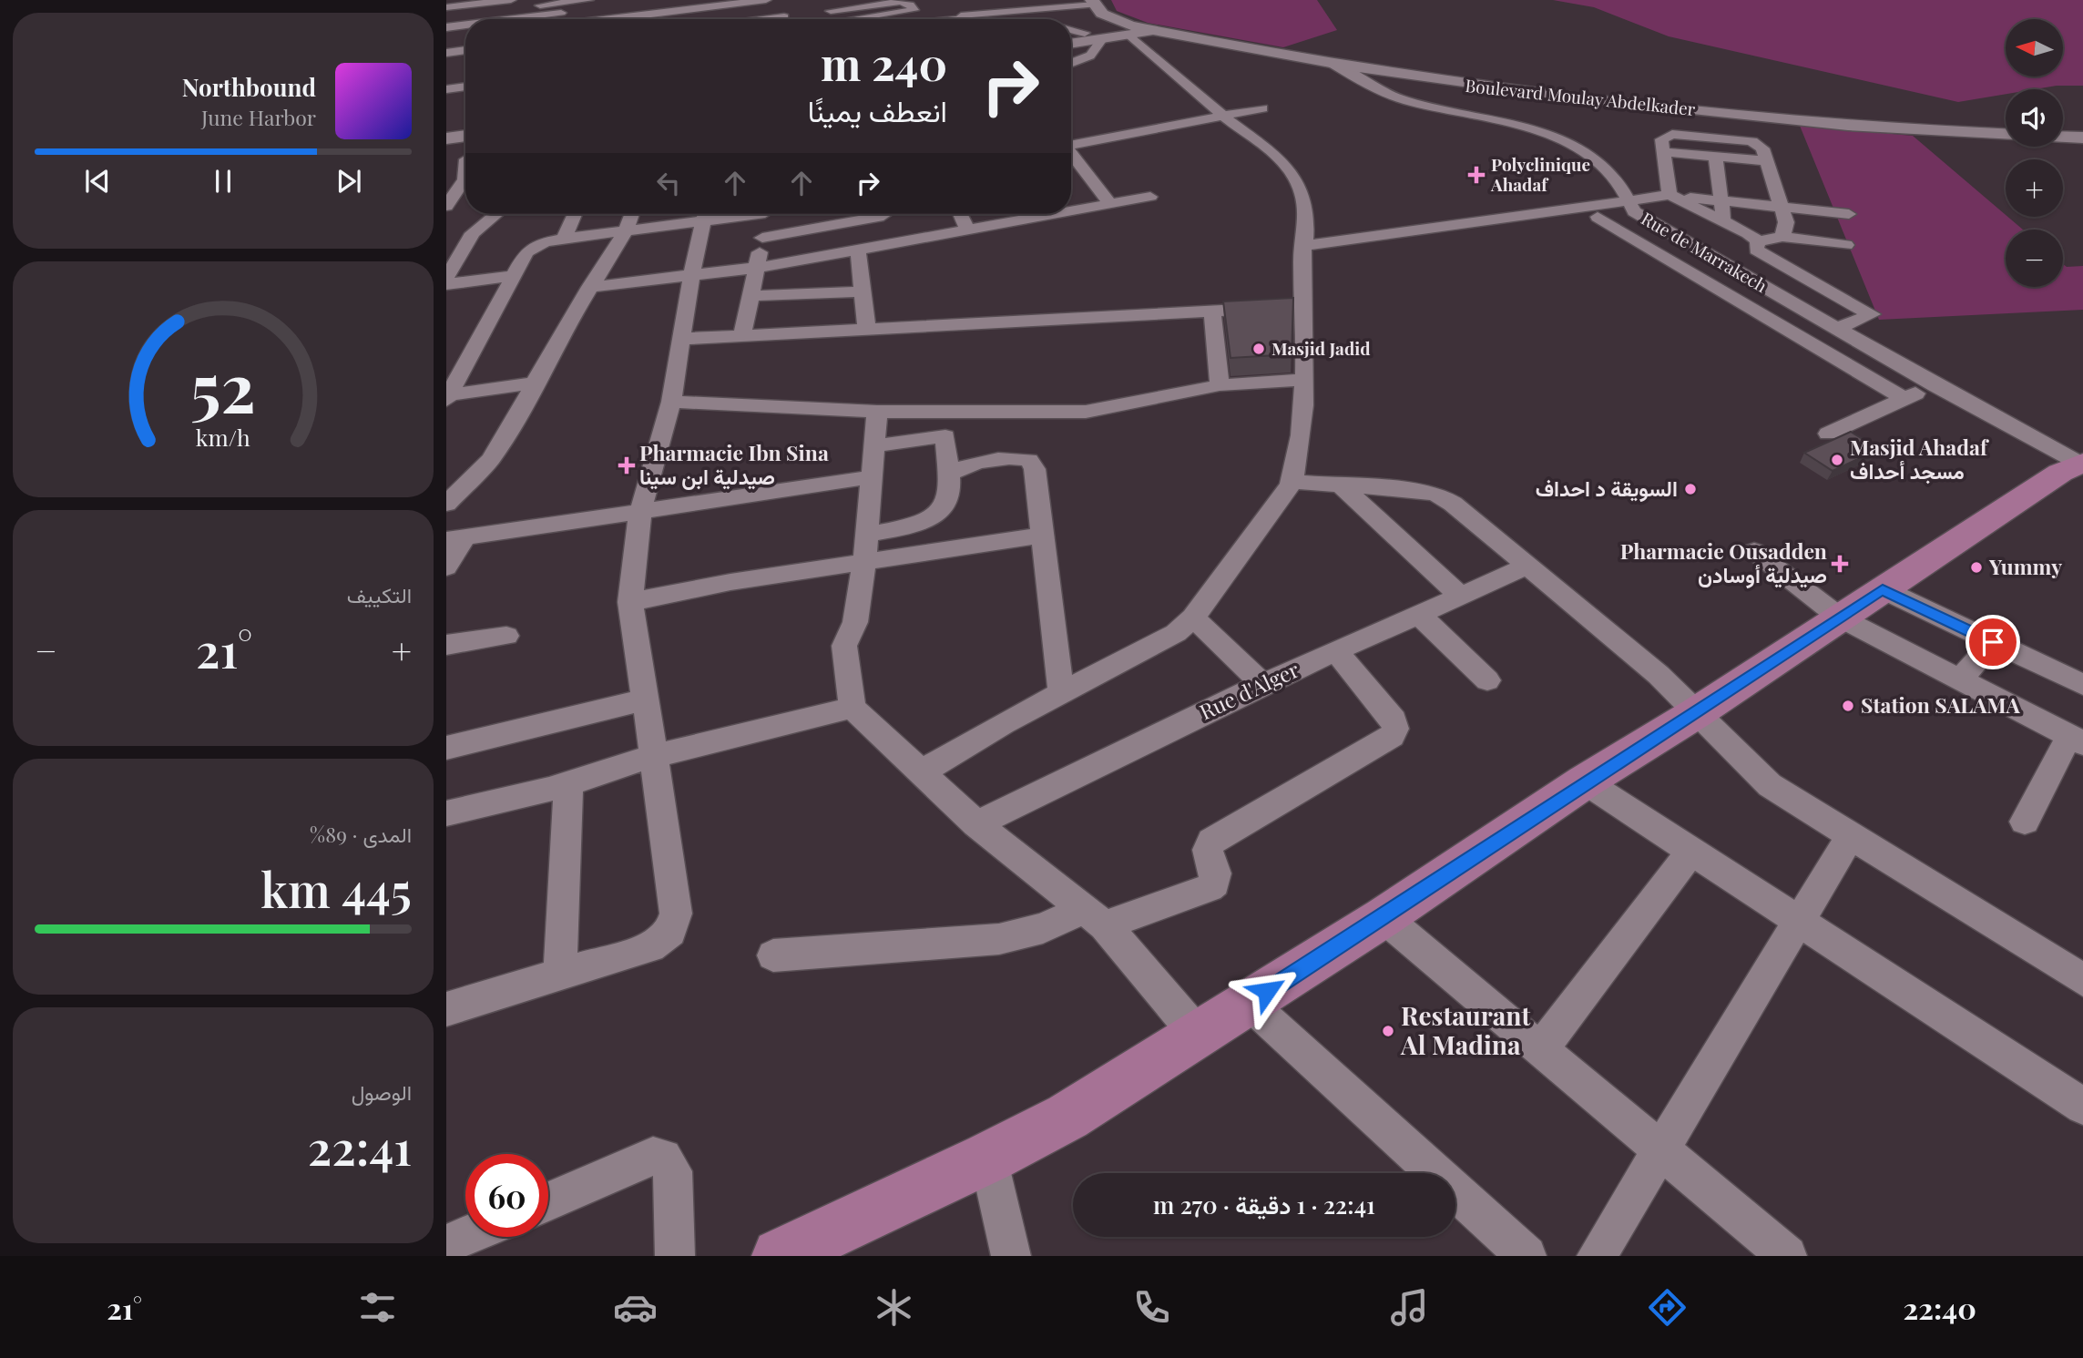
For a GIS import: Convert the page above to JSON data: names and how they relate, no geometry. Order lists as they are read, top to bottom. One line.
{"streets":{"street":["Boulevard Moulay Abdelkader","Rue de Marrakech","Rue d'Alger"]},"crossings":[["Boulevard Moulay Abdelkader","Rue de Marrakech"]],"places":{"health":["Polyclinique Ahadaf","Pharmacie Ibn Sina صيدلية ابن سينا","Pharmacie Ousadden صيدلية أوسادن"],"other":["Masjid Jadid","Masjid Ahadaf مسجد أحداف","السويقة د احداف","Yummy","Station SALAMA","Restaurant Al Madina"]},"north":"left","page":{"map_buttons":["+","−"],"turn":["240 m","انعطف يمينًا"],"song":["Northbound","June Harbor"],"tile":["التكييف",["المدى · 89%","445 km"],["الوصول","22:41"]],"heat":["−","21°","+"],"limit":"60","trip":"22:41 · 1 دقيقة · 270 m","tabs":["22:40","21°"],"gauge":["52","km/h"]}}
